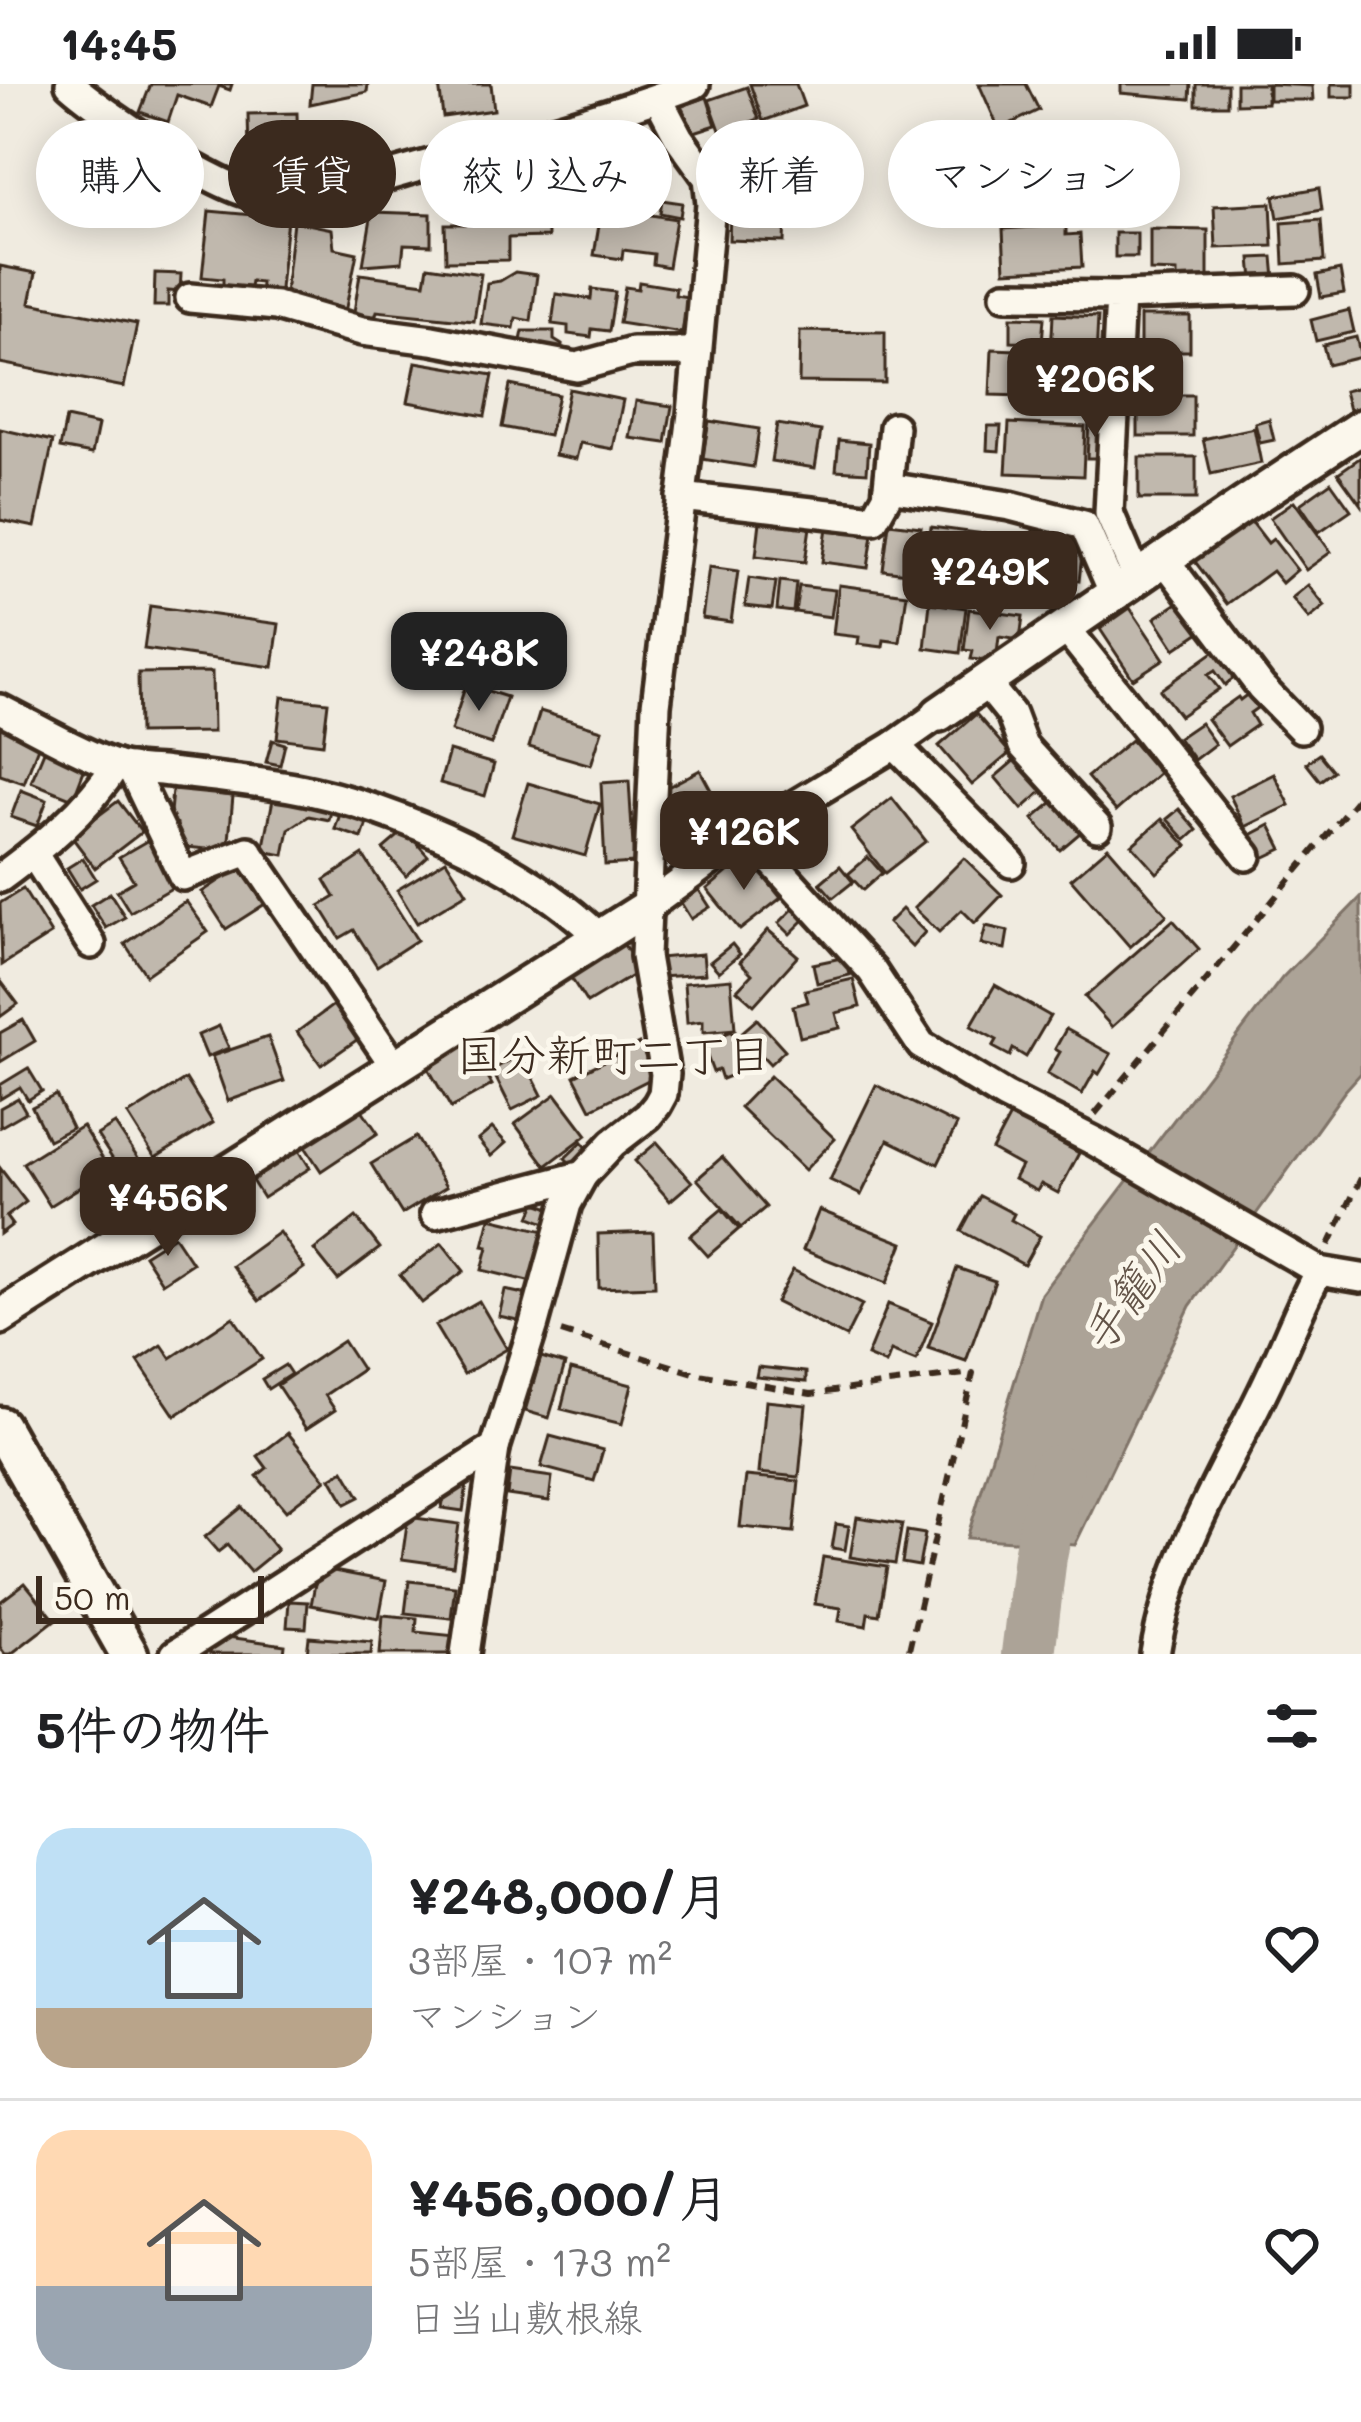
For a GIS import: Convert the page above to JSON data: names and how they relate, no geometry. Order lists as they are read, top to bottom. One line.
{"districts":["国分新町二丁目"],"water":["手籠川"],"scale_bar":"50 m","page":{"status":"14:45","chip":["購入","賃貸","絞り込み","新着","マンション"],"price":["¥206K","¥249K","¥248K","¥126K","¥456K"],"scale":"50 m","heading":"5件の物件","list":[{"name":"¥248,000/月","note":"3部屋 · 107 m² · マンション"},{"name":"¥456,000/月","note":"5部屋 · 173 m² · 日当山敷根線"}]}}
